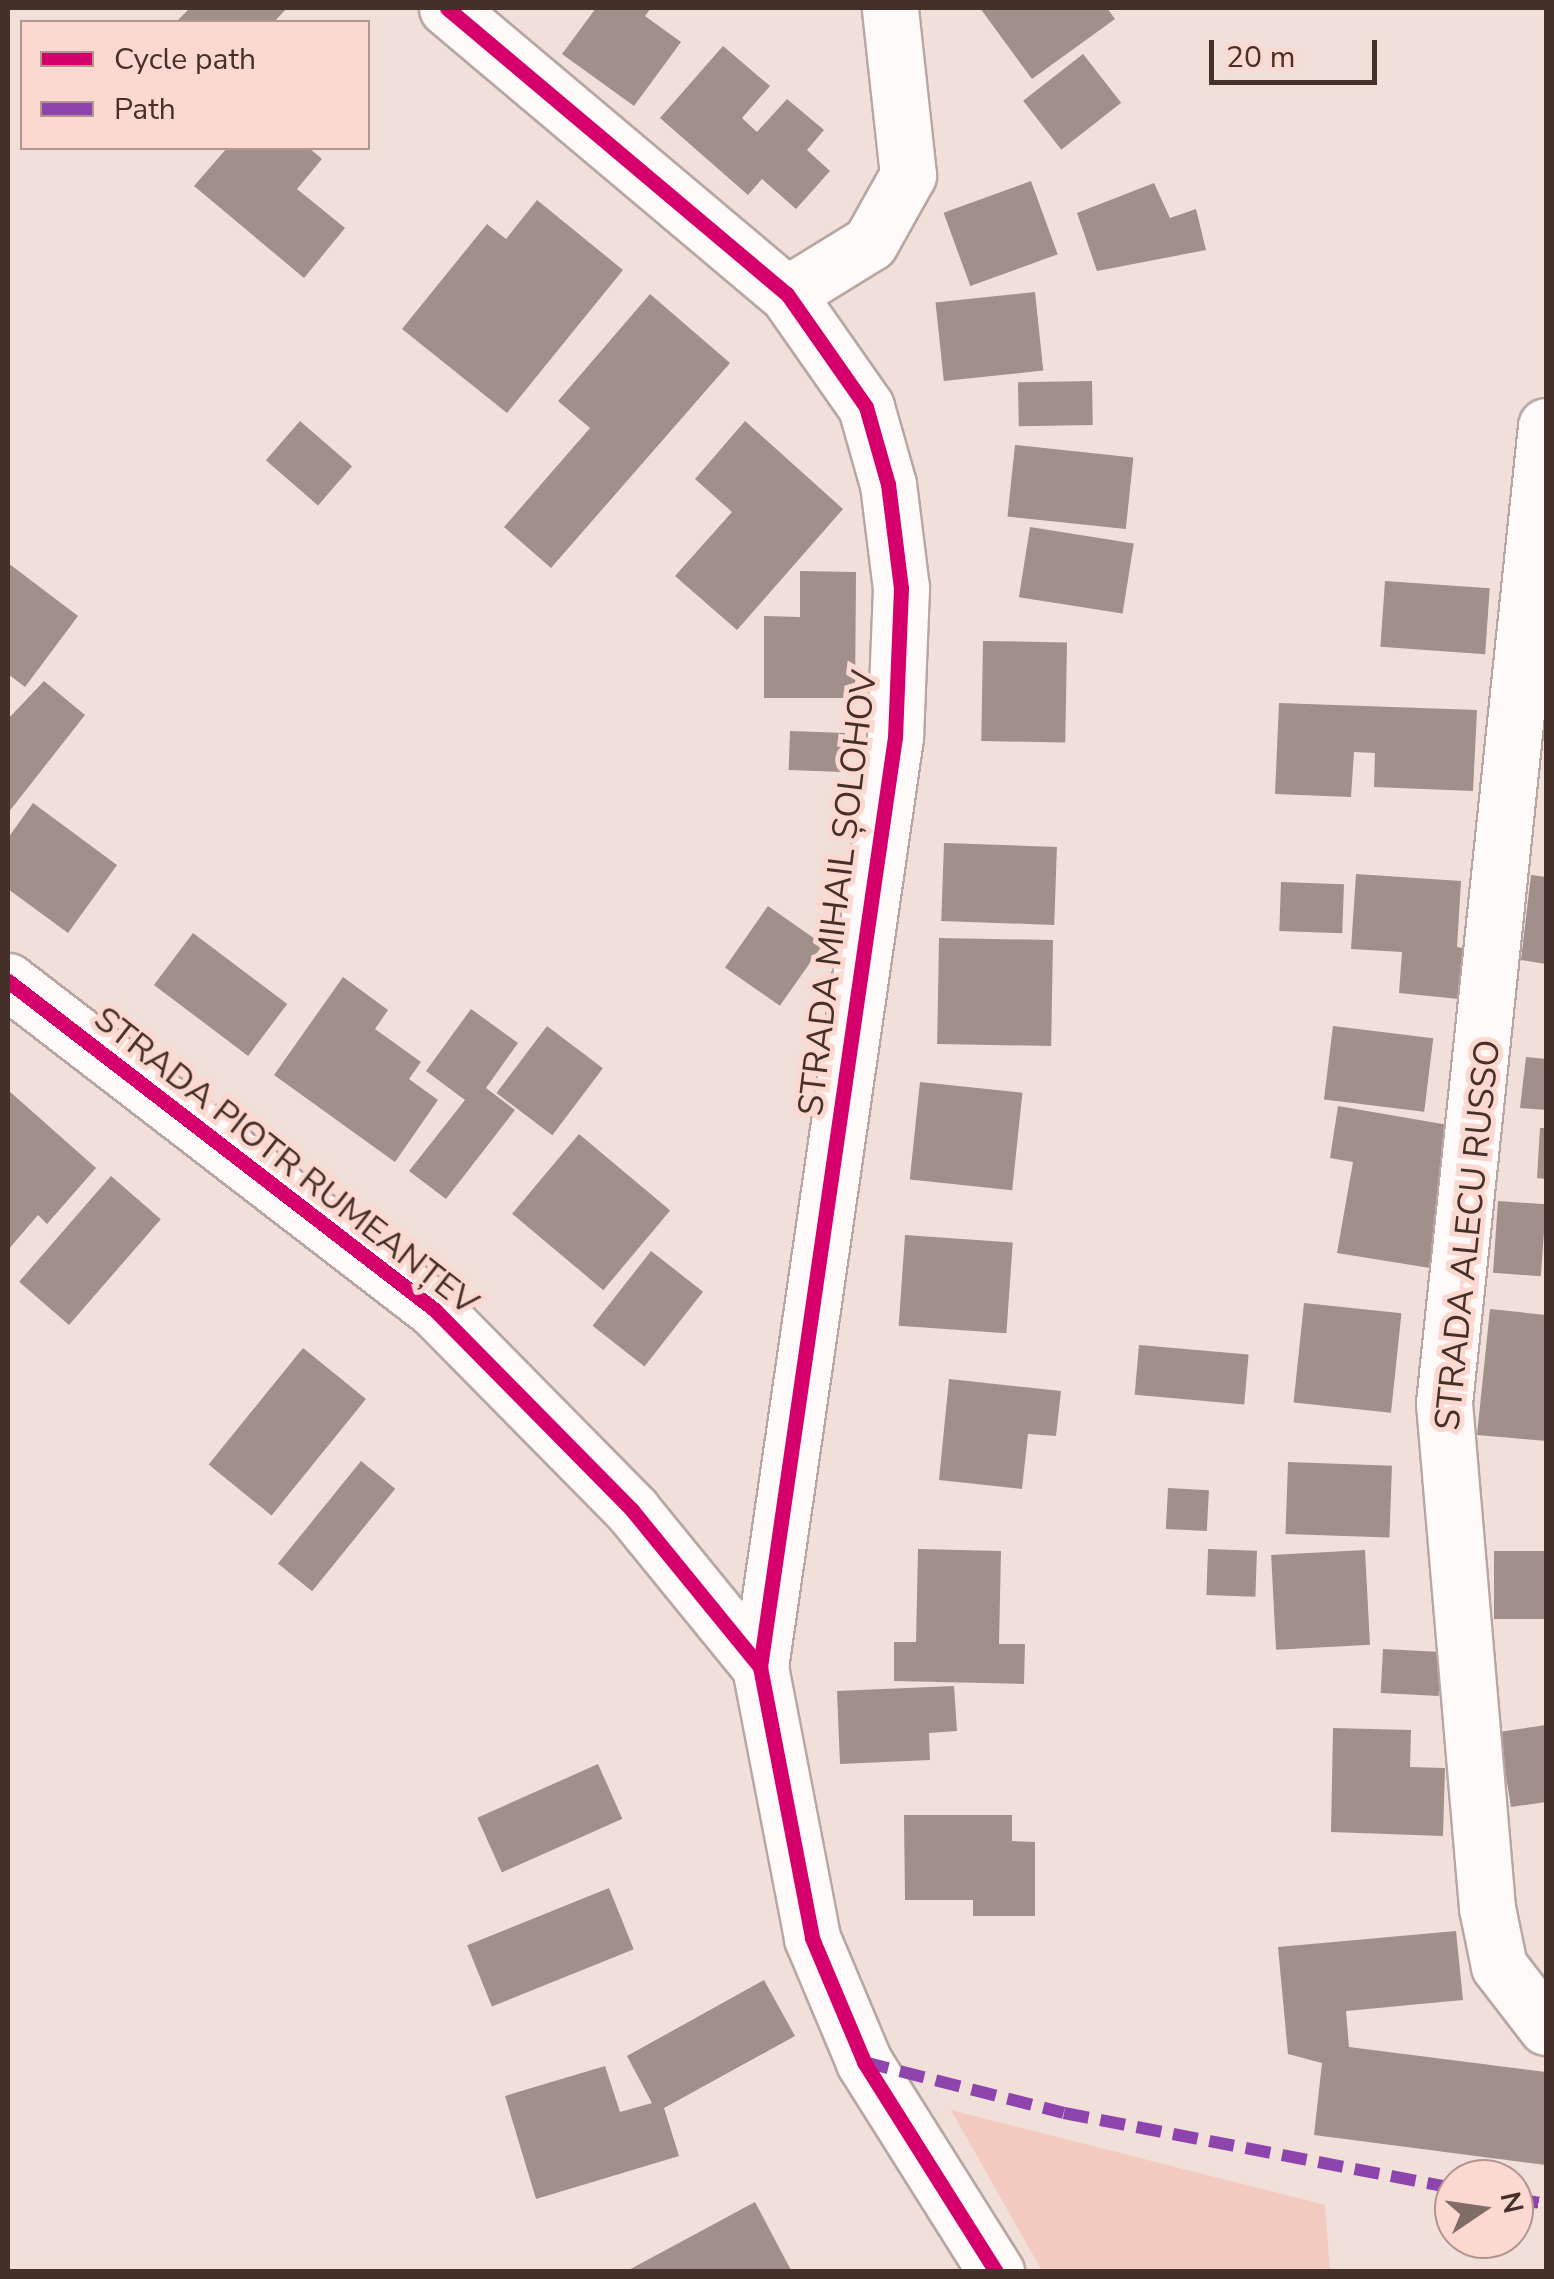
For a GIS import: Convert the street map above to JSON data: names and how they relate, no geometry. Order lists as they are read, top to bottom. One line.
{"streets":{"street":["STRADA MIHAIL ȘOLOHOV","STRADA PIOTR RUMEANȚEV","STRADA ALECU RUSSO"]},"crossings":[["STRADA MIHAIL ȘOLOHOV","STRADA PIOTR RUMEANȚEV"]],"legend":["Cycle path","Path"],"scale_bar":"20 m","north":"right"}
